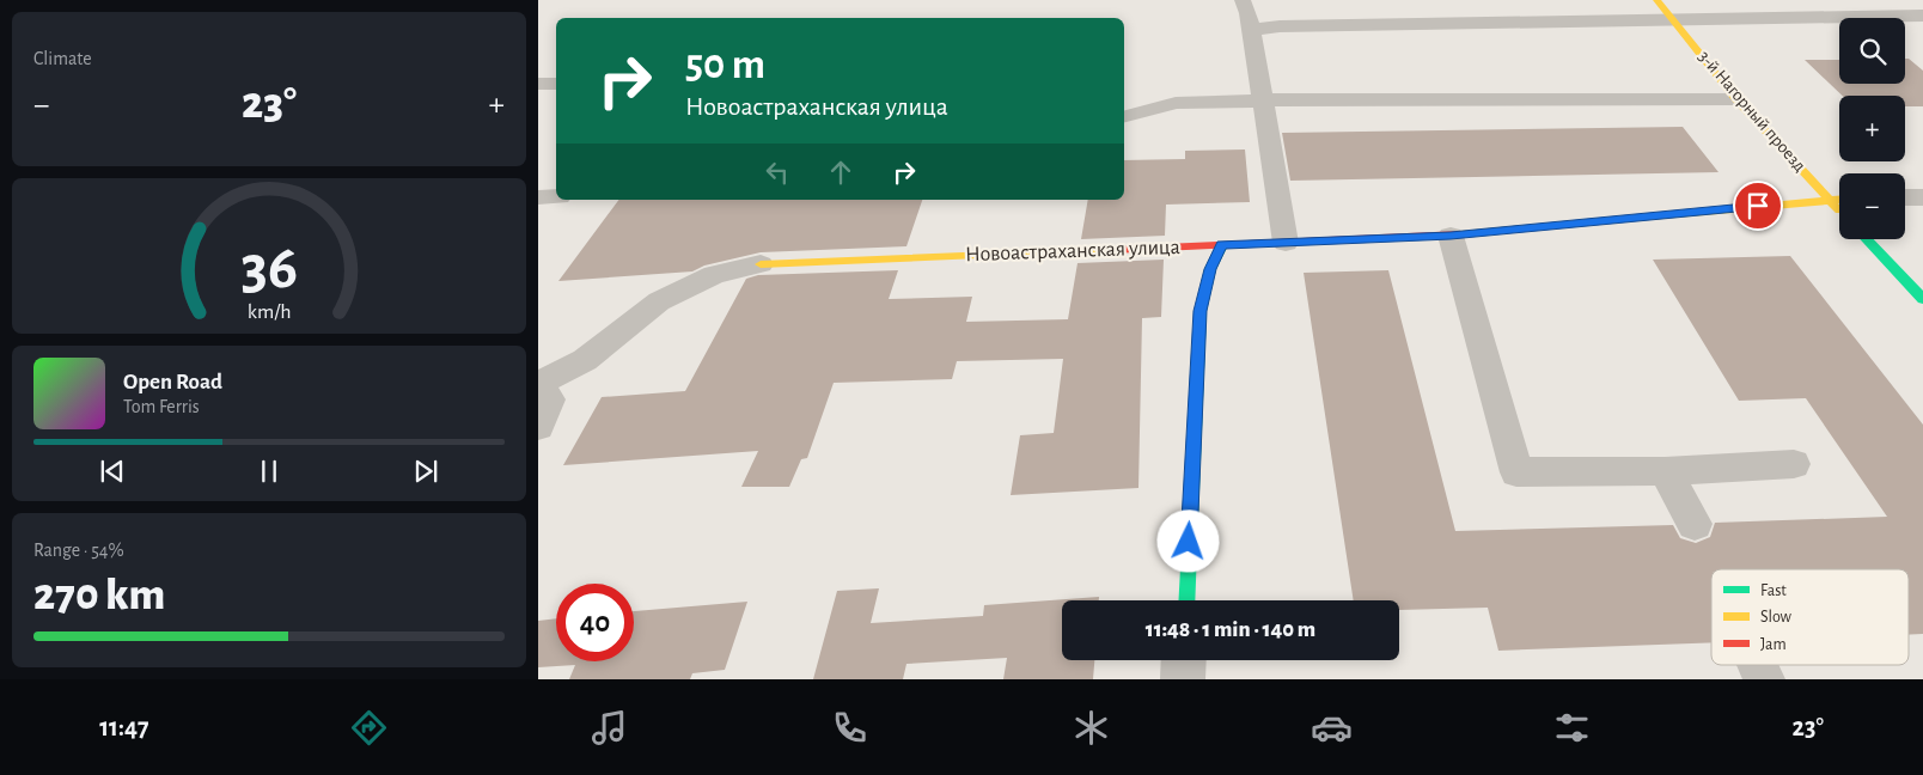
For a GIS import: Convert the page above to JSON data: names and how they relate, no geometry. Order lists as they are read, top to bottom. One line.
{"streets":{"street":["3-й Нагорный проезд","Новоастраханская улица"]},"crossings":[["3-й Нагорный проезд","Новоастраханская улица"]],"legend":["Fast","Slow","Jam"],"page":{"tile":["Climate",["Range · 54%","270 km"]],"map_buttons":["+","−"],"turn":["50 m","Новоастраханская улица"],"heat":["−","23°","+"],"song":["Open Road","Tom Ferris"],"limit":"40","trip":"11:48 · 1 min · 140 m","tabs":["11:47","23°"],"gauge":["36","km/h"]}}
